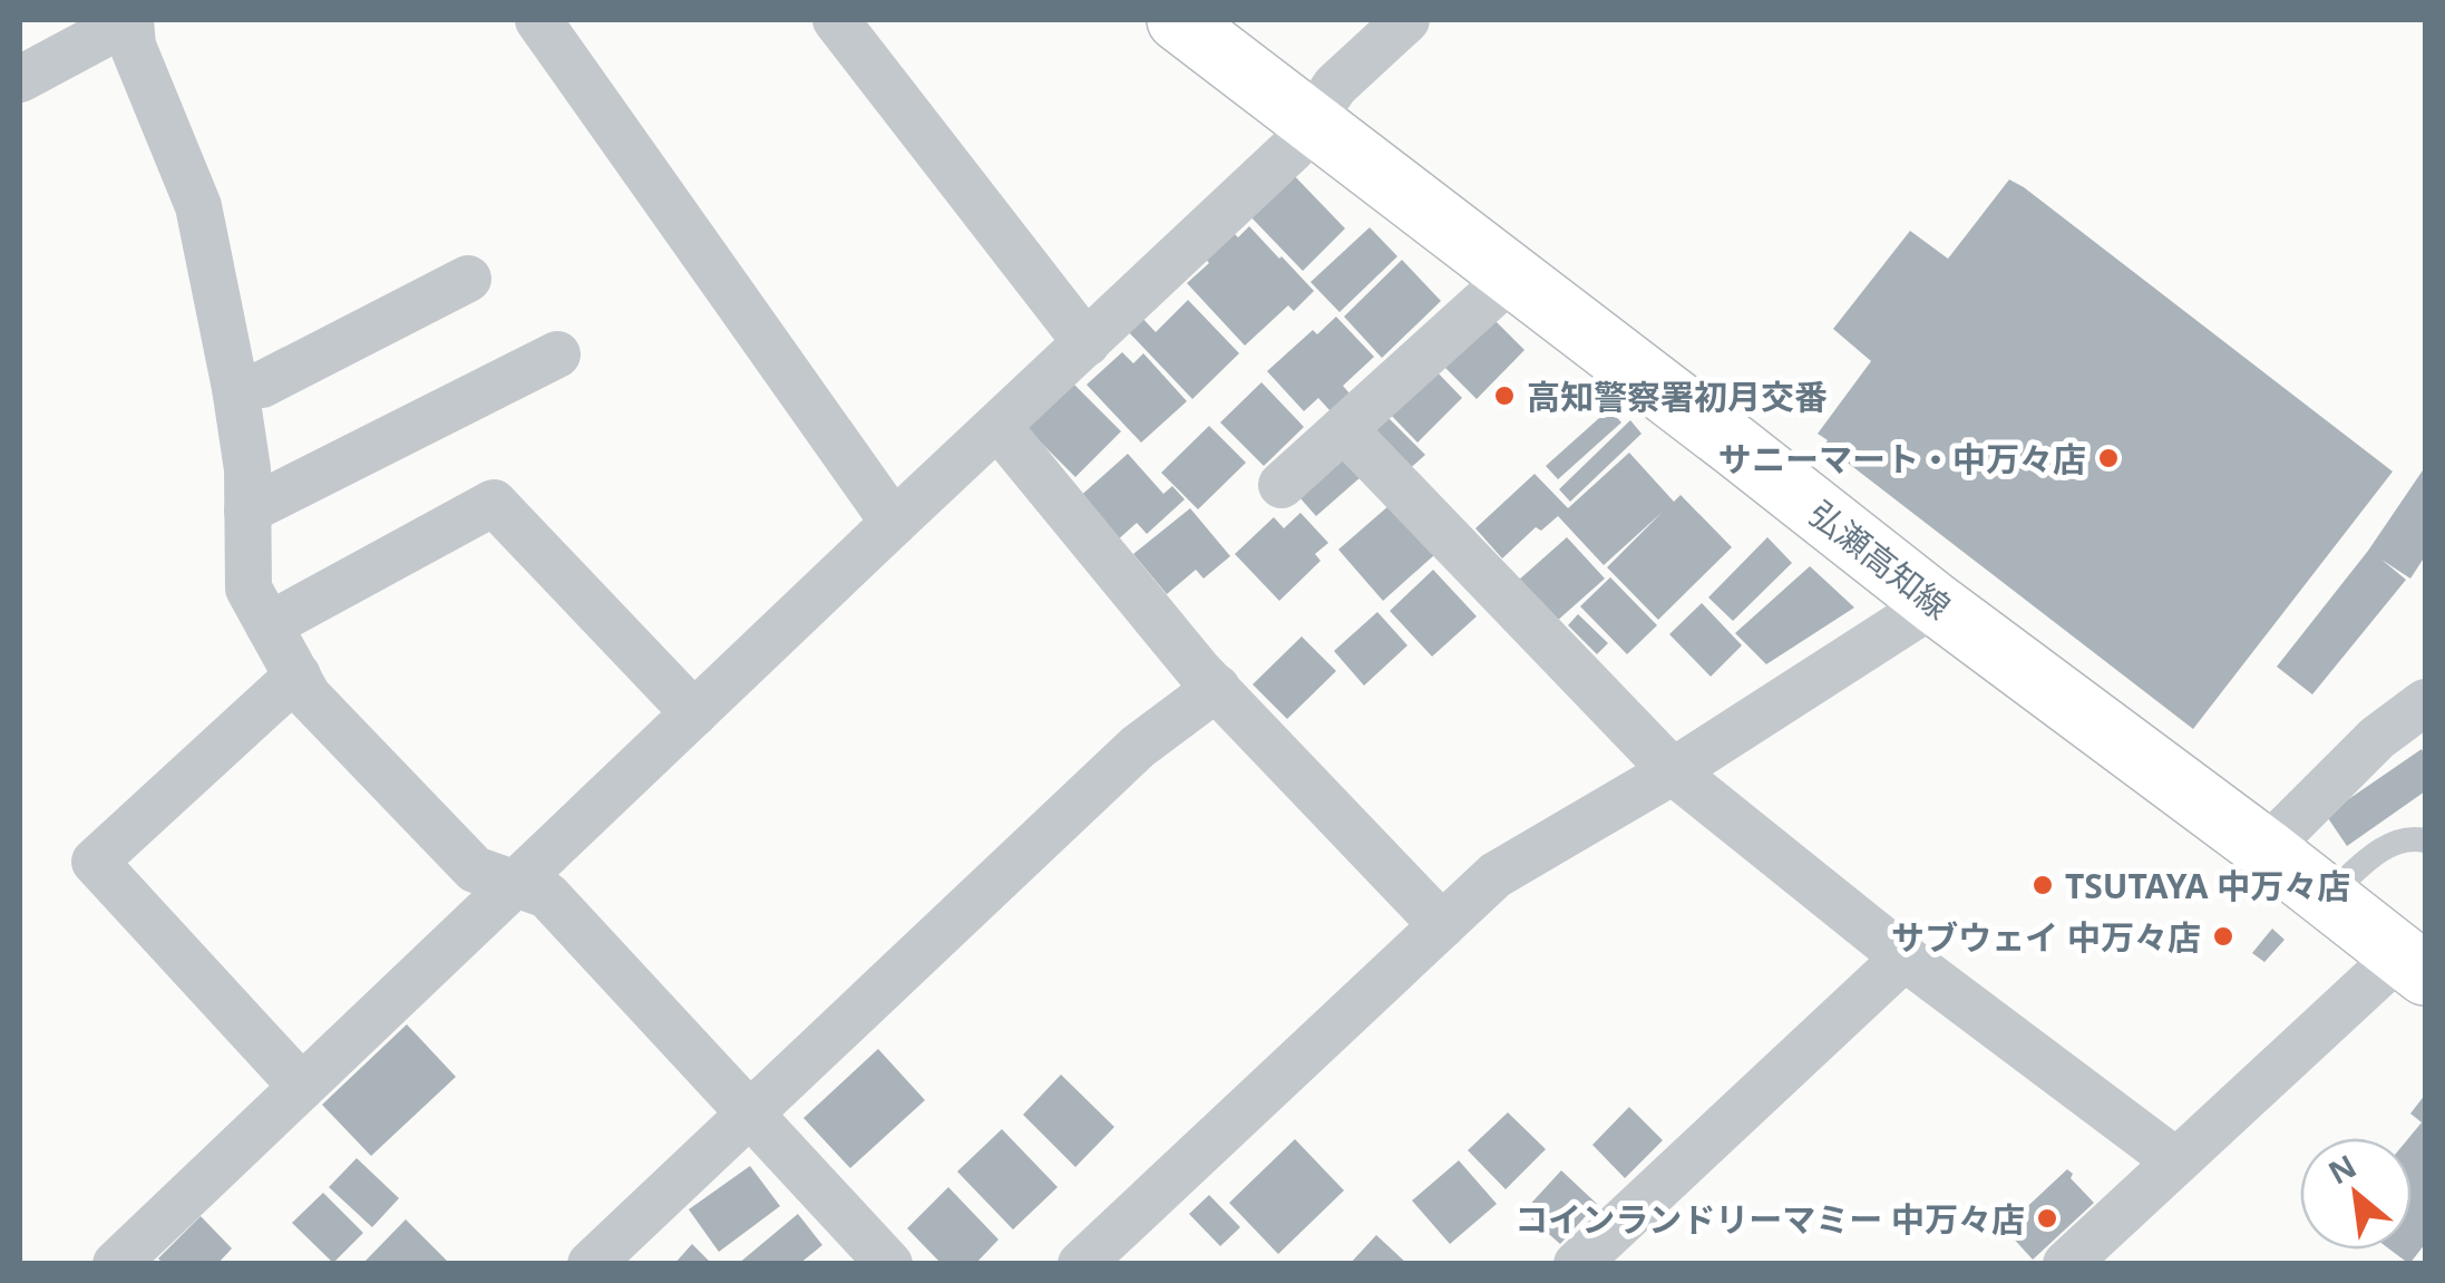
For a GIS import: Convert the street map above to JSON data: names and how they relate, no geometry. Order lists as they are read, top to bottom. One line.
{"streets":{"main road":["弘瀬高知線"]},"places":["高知警察署初月交番","サニーマート・中万々店","TSUTAYA 中万々店","サブウェイ 中万々店","コインランドリーマミー 中万々店"],"north":"top left"}
